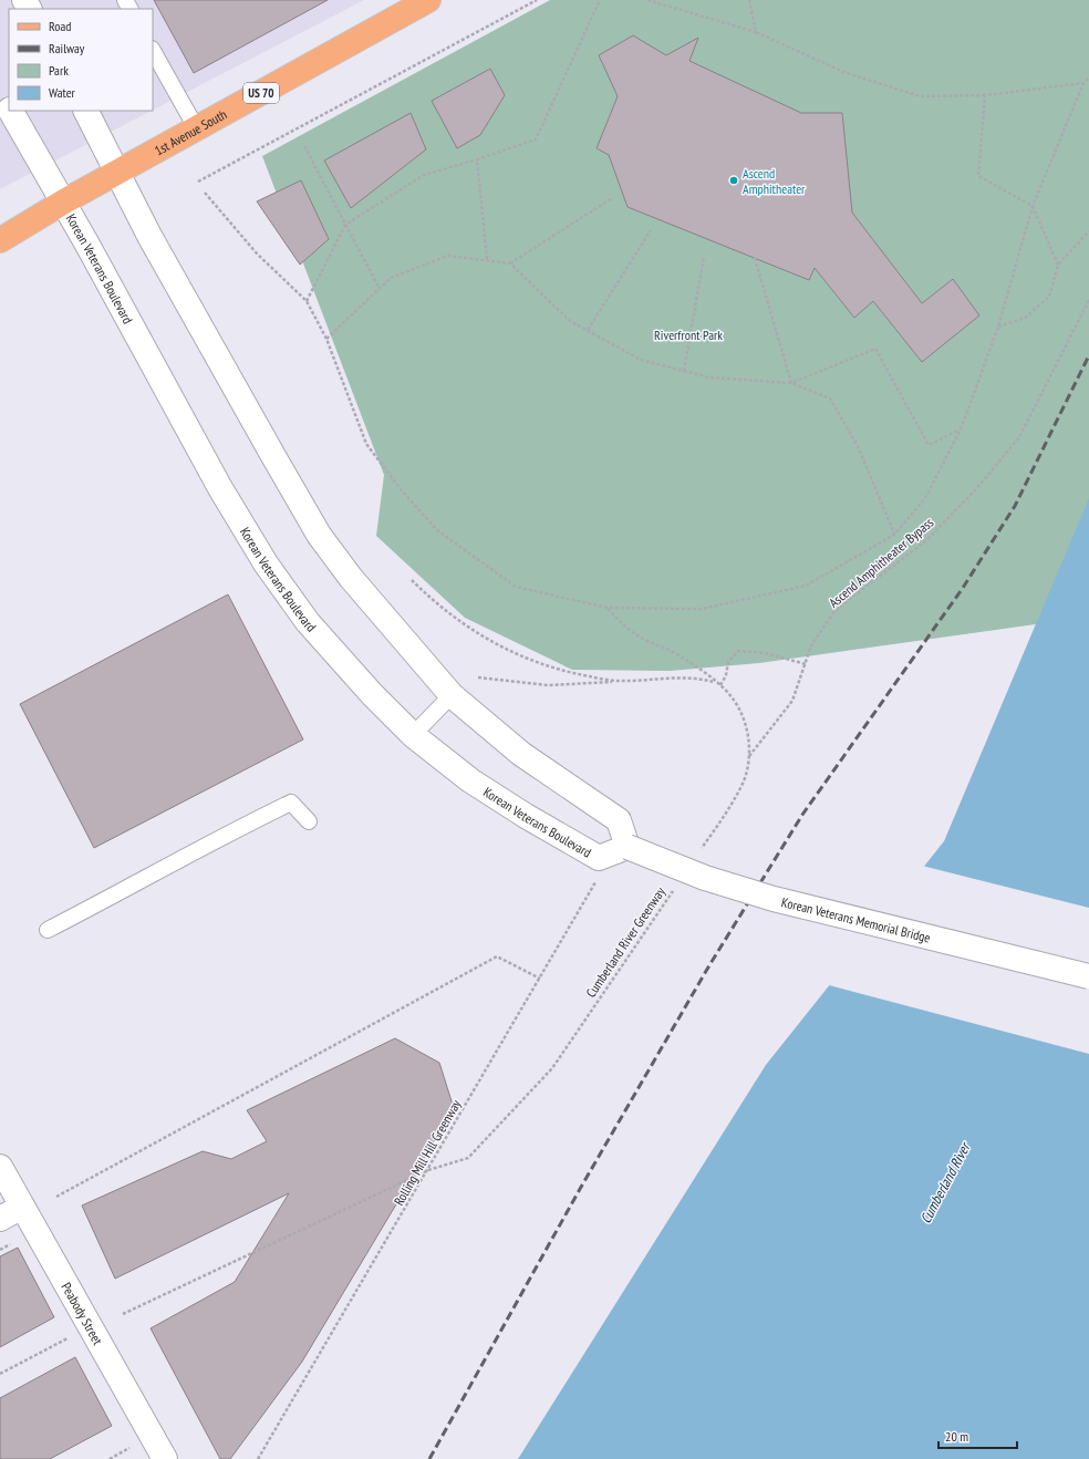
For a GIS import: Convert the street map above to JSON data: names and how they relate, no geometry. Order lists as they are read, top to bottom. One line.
{"streets":{"main road":["US 70","1st Avenue South","Korean Veterans Boulevard","Korean Veterans Memorial Bridge","Peabody Street"],"path":["Ascend Amphitheater Bypass","Cumberland River Greenway","Rolling Mill Hill Greenway"]},"crossings":[["1st Avenue South","Korean Veterans Boulevard"],["Korean Veterans Boulevard","Korean Veterans Memorial Bridge"],["Korean Veterans Boulevard","Rolling Mill Hill Greenway"],["Korean Veterans Memorial Bridge","Rolling Mill Hill Greenway"],["Cumberland River Greenway","Rolling Mill Hill Greenway"]],"water":["Cumberland River"],"parks":["Riverfront Park"],"places":["Ascend Amphitheater"],"legend":["Road","Railway","Park","Water"],"scale_bar":"20 m"}
